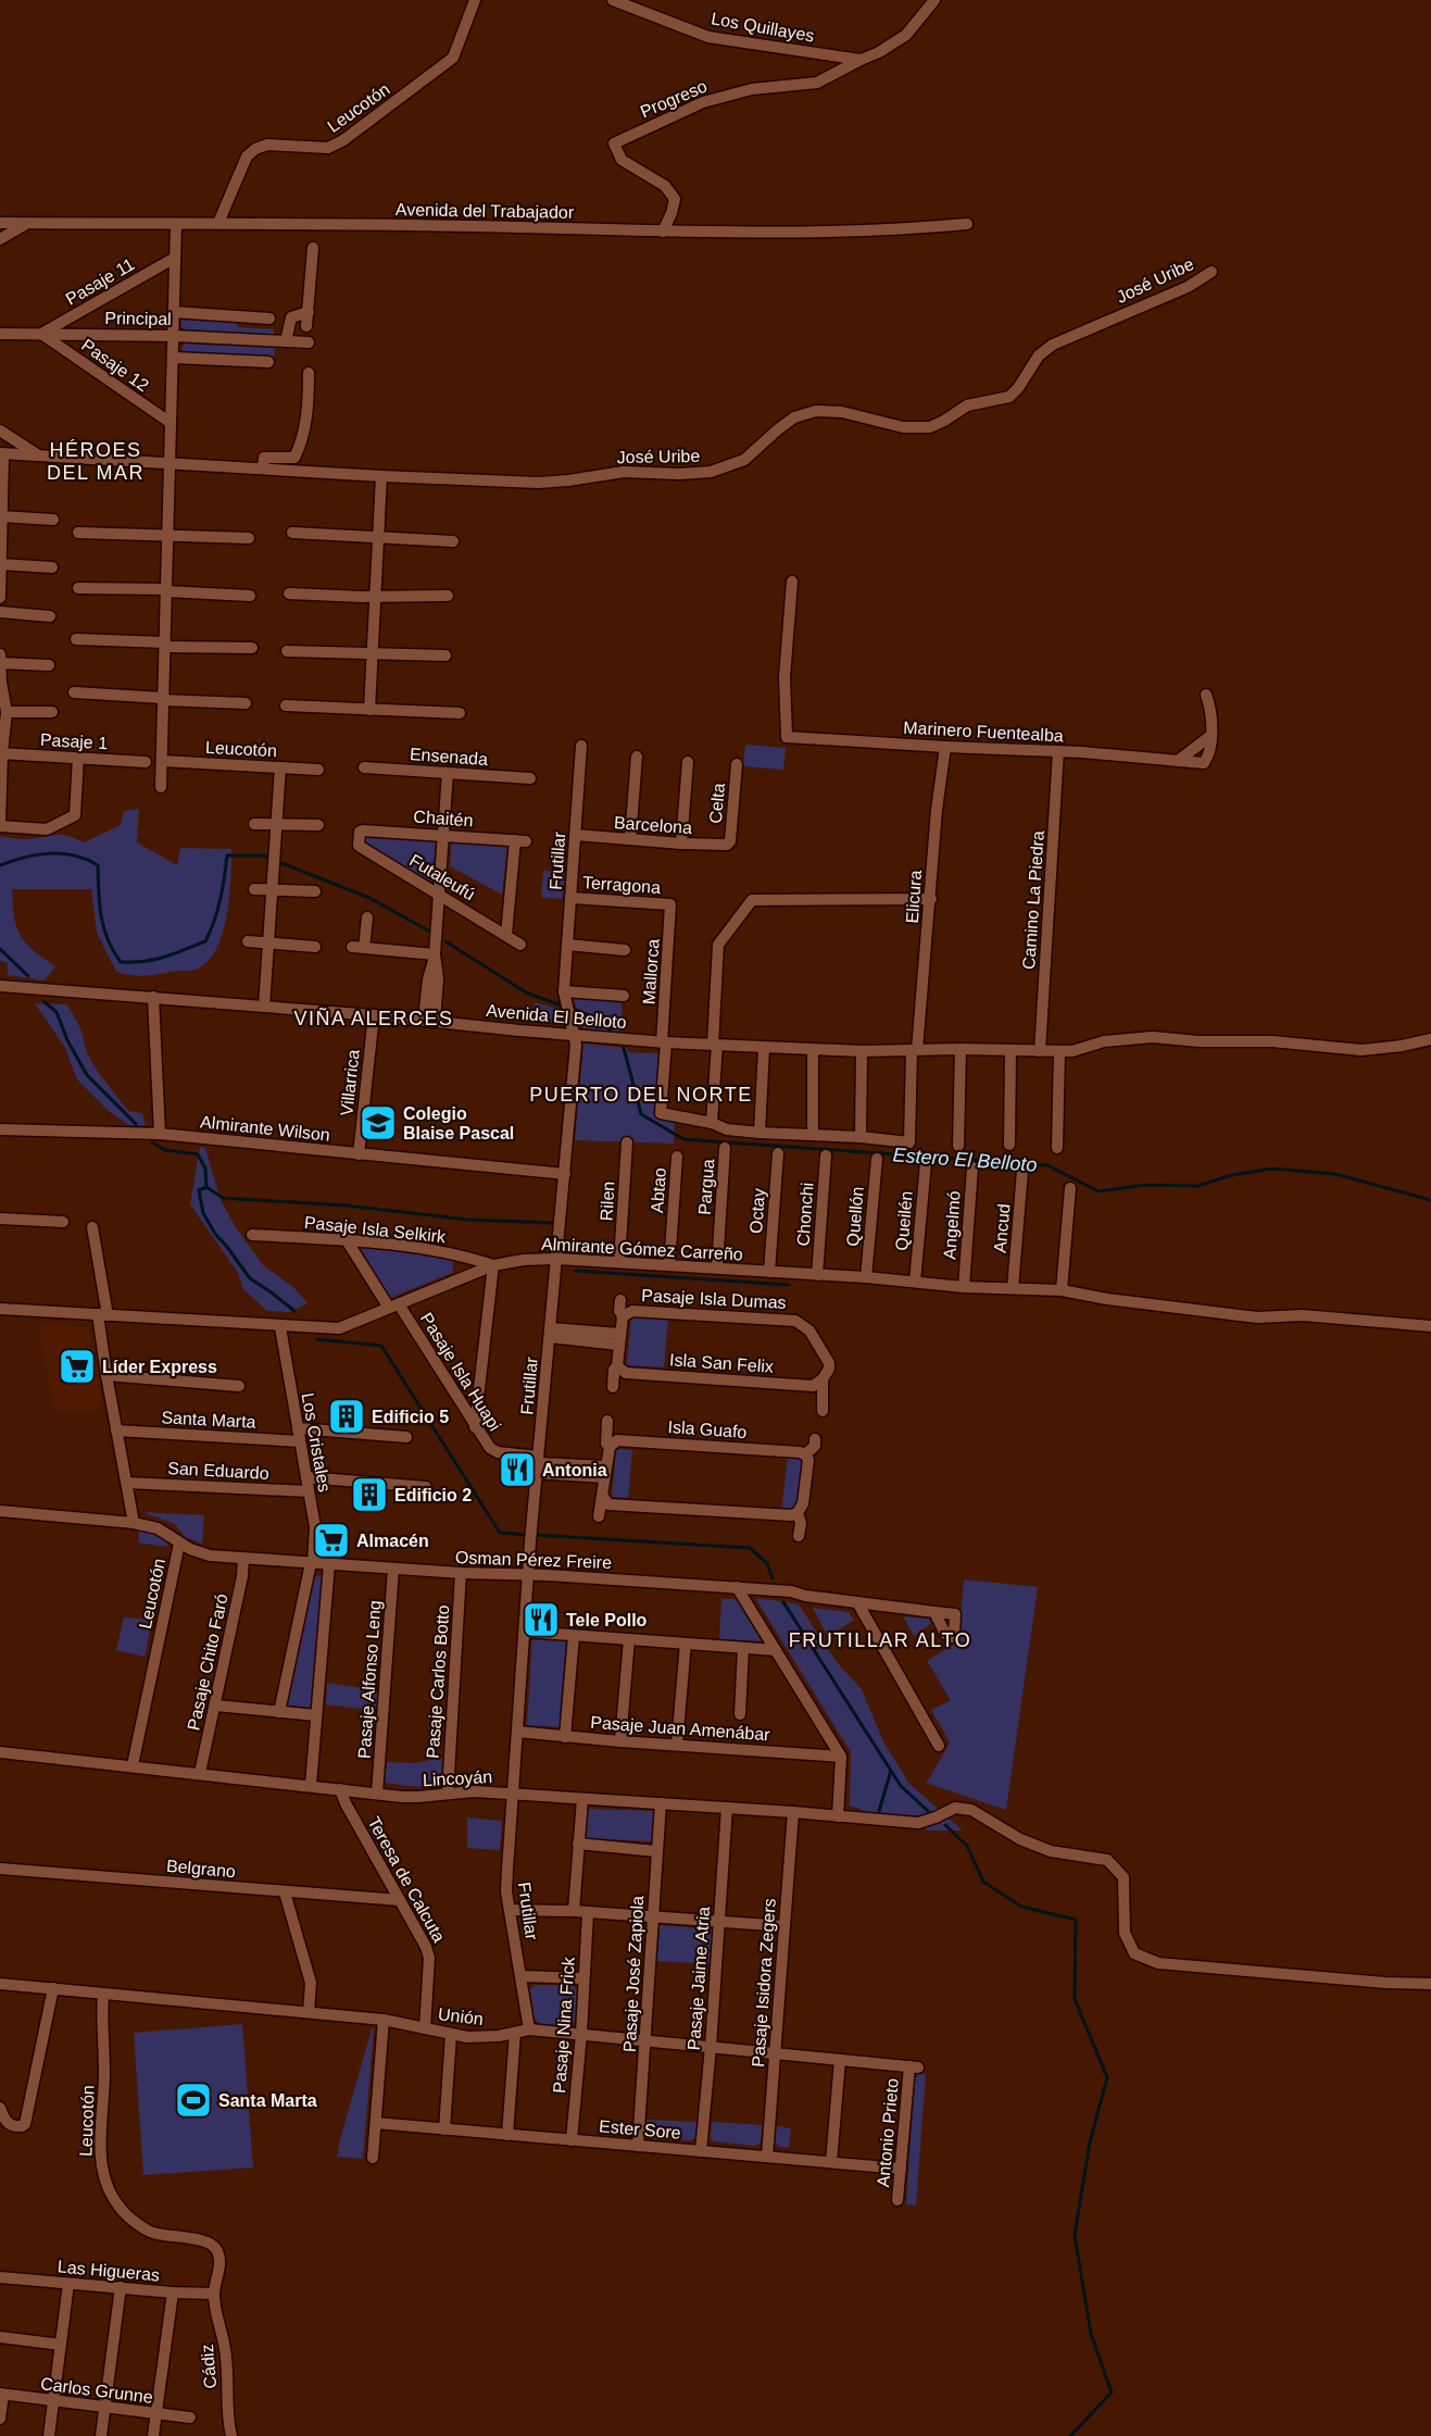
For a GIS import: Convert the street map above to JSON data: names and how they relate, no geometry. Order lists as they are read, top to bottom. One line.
{"streets":{"street":["Los Quillayes","Progreso","Leucotón","Avenida del Trabajador","José Uribe","Pasaje 11","Principal","Pasaje 12","Marinero Fuentealba","Pasaje 1","Ensenada","Celta","Chaitén","Barcelona","Frutillar","Futaleufú","Terragona","Elicura","Camino La Piedra","Mallorca","Avenida El Belloto","Villarrica","Almirante Wilson","Pargua","Abtao","Rilen","Octay","Chonchi","Quellón","Queilén","Angelmó","Ancud","Pasaje Isla Selkirk","Almirante Gómez Carreño","Pasaje Isla Dumas","Isla San Felix","Pasaje Isla Huapi","Santa Marta","Isla Guafo","Los Cristales","San Eduardo","Osman Pérez Freire","Pasaje Chito Faró","Pasaje Alfonso Leng","Pasaje Carlos Botto","Pasaje Juan Amenábar","Lincoyán","Belgrano","Teresa de Calcuta","Pasaje José Zapiola","Pasaje Jaime Atria","Pasaje Isidora Zegers","Unión","Pasaje Nina Frick","Ester Sore","Antonio Prieto","Las Higueras","Cádiz","Carlos Grunne"]},"crossings":[["Los Quillayes","Progreso"],["Progreso","Avenida del Trabajador"],["Leucotón","Avenida del Trabajador"],["Leucotón","Osman Pérez Freire"],["Leucotón","Lincoyán"],["Leucotón","Unión"],["Leucotón","Las Higueras"],["Leucotón","Cádiz"],["Pasaje 11","Principal"],["Pasaje 11","Pasaje 12"],["Principal","Pasaje 12"],["Marinero Fuentealba","Elicura"],["Marinero Fuentealba","Camino La Piedra"],["Celta","Barcelona"],["Chaitén","Futaleufú"],["Barcelona","Frutillar"],["Frutillar","Terragona"],["Frutillar","Avenida El Belloto"],["Frutillar","Almirante Wilson"],["Frutillar","Almirante Gómez Carreño"],["Frutillar","Pasaje Isla Huapi"],["Frutillar","Osman Pérez Freire"],["Frutillar","Pasaje Juan Amenábar"],["Frutillar","Lincoyán"],["Frutillar","Unión"],["Terragona","Mallorca"],["Elicura","Avenida El Belloto"],["Camino La Piedra","Avenida El Belloto"],["Mallorca","Avenida El Belloto"],["Avenida El Belloto","Villarrica"],["Villarrica","Almirante Wilson"],["Pargua","Almirante Gómez Carreño"],["Abtao","Almirante Gómez Carreño"],["Rilen","Almirante Gómez Carreño"],["Octay","Almirante Gómez Carreño"],["Chonchi","Almirante Gómez Carreño"],["Quellón","Almirante Gómez Carreño"],["Queilén","Almirante Gómez Carreño"],["Angelmó","Almirante Gómez Carreño"],["Ancud","Almirante Gómez Carreño"],["Pasaje Isla Selkirk","Almirante Gómez Carreño"],["Pasaje Isla Selkirk","Pasaje Isla Huapi"],["Almirante Gómez Carreño","Pasaje Isla Huapi"],["Almirante Gómez Carreño","Los Cristales"],["Pasaje Isla Dumas","Isla San Felix"],["Santa Marta","Los Cristales"],["Los Cristales","San Eduardo"],["Los Cristales","Osman Pérez Freire"],["Osman Pérez Freire","Pasaje Chito Faró"],["Osman Pérez Freire","Pasaje Alfonso Leng"],["Osman Pérez Freire","Pasaje Carlos Botto"],["Pasaje Chito Faró","Lincoyán"],["Pasaje Alfonso Leng","Lincoyán"],["Pasaje Carlos Botto","Lincoyán"],["Lincoyán","Teresa de Calcuta"],["Lincoyán","Pasaje José Zapiola"],["Lincoyán","Pasaje Jaime Atria"],["Lincoyán","Pasaje Isidora Zegers"],["Belgrano","Teresa de Calcuta"],["Teresa de Calcuta","Unión"],["Pasaje José Zapiola","Unión"],["Pasaje José Zapiola","Ester Sore"],["Pasaje Jaime Atria","Unión"],["Pasaje Jaime Atria","Ester Sore"],["Pasaje Isidora Zegers","Unión"],["Pasaje Isidora Zegers","Ester Sore"],["Unión","Pasaje Nina Frick"],["Unión","Antonio Prieto"],["Pasaje Nina Frick","Ester Sore"],["Ester Sore","Antonio Prieto"],["Las Higueras","Cádiz"]],"districts":["HÉROES DEL MAR","VIÑA ALERCES","PUERTO DEL NORTE","FRUTILLAR ALTO"],"water":["Estero El Belloto"],"places":{"school or university":["Colegio Blaise Pascal"],"supermarket":["Líder Express","Almacén"],"building":["Edificio 5","Edificio 2"],"restaurant":["Antonia","Tele Pollo"],"sports":["Santa Marta"]}}
